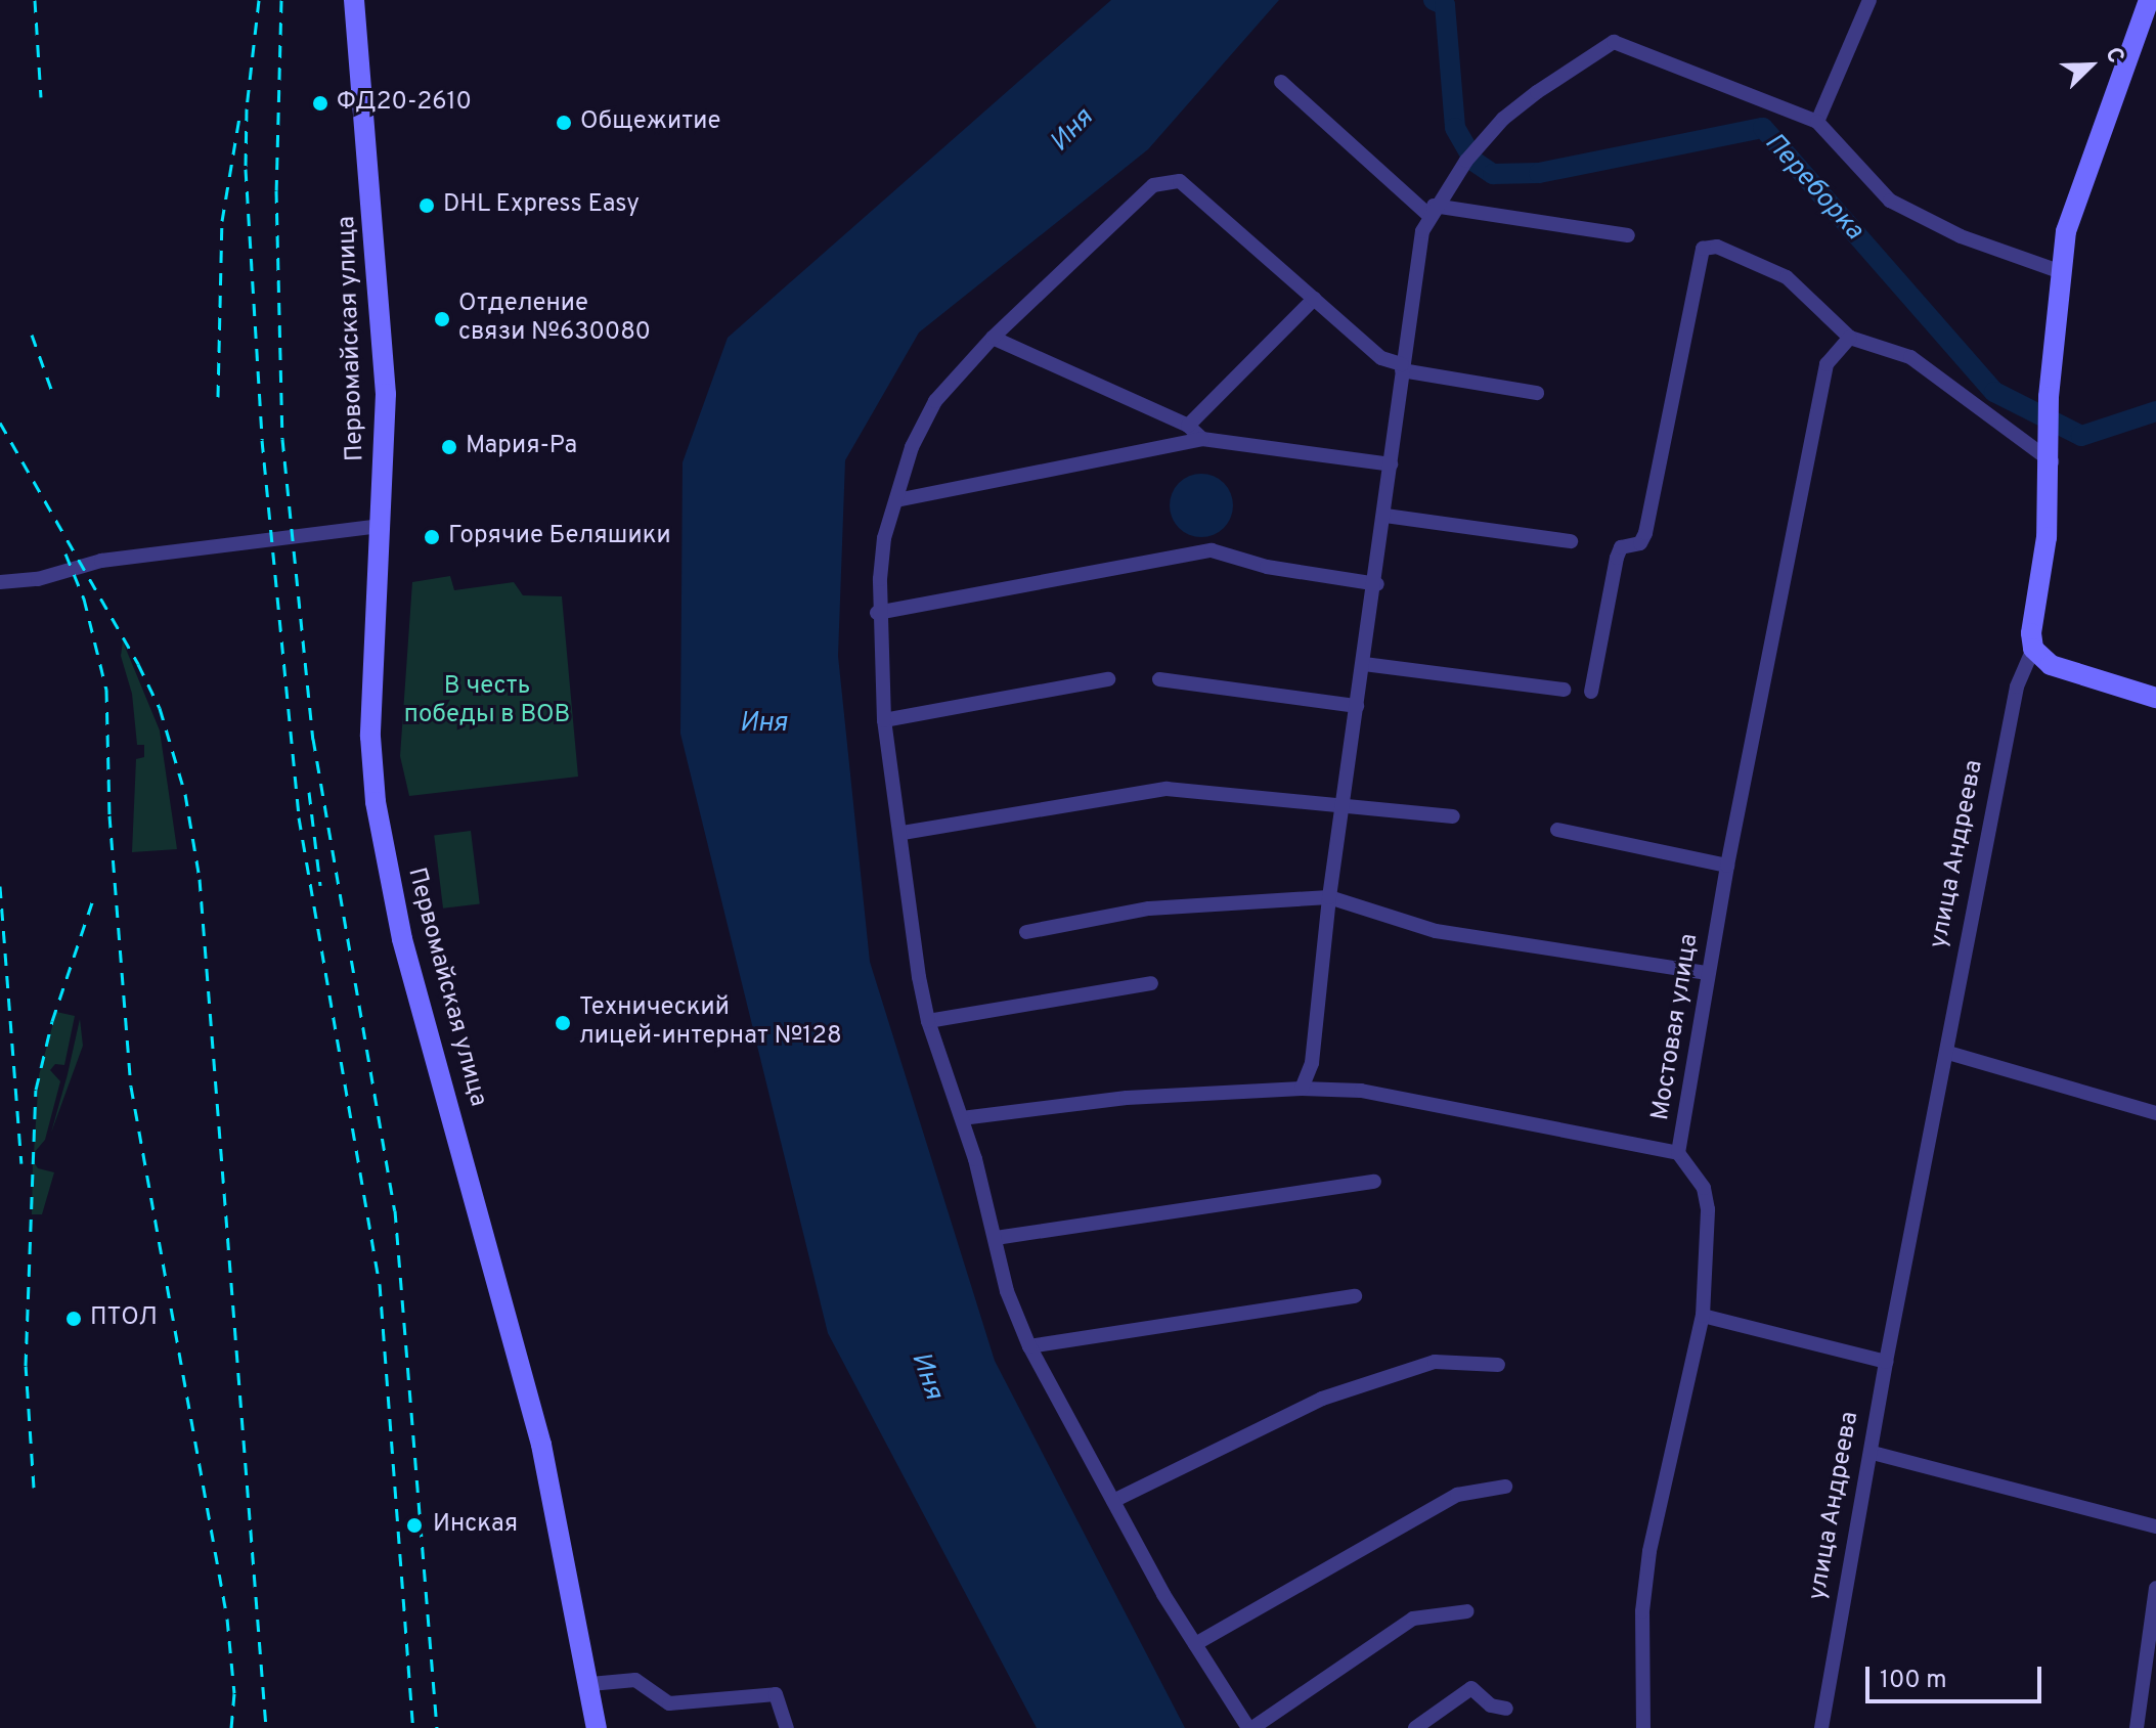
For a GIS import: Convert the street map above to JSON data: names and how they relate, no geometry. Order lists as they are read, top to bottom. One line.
{"streets":{"main road":["Первомайская улица","улица Андреева"],"street":["Мостовая улица"]},"water":["Иня","Переборка"],"parks":["В честь победы в ВОВ"],"places":["ФД20-2610","Общежитие","DHL Express Easy","Отделение связи №630080","Мария-Ра","Горячие Беляшики","Технический лицей-интернат №128","ПТОЛ","Инская"],"scale_bar":"100 m","north":"top right"}
